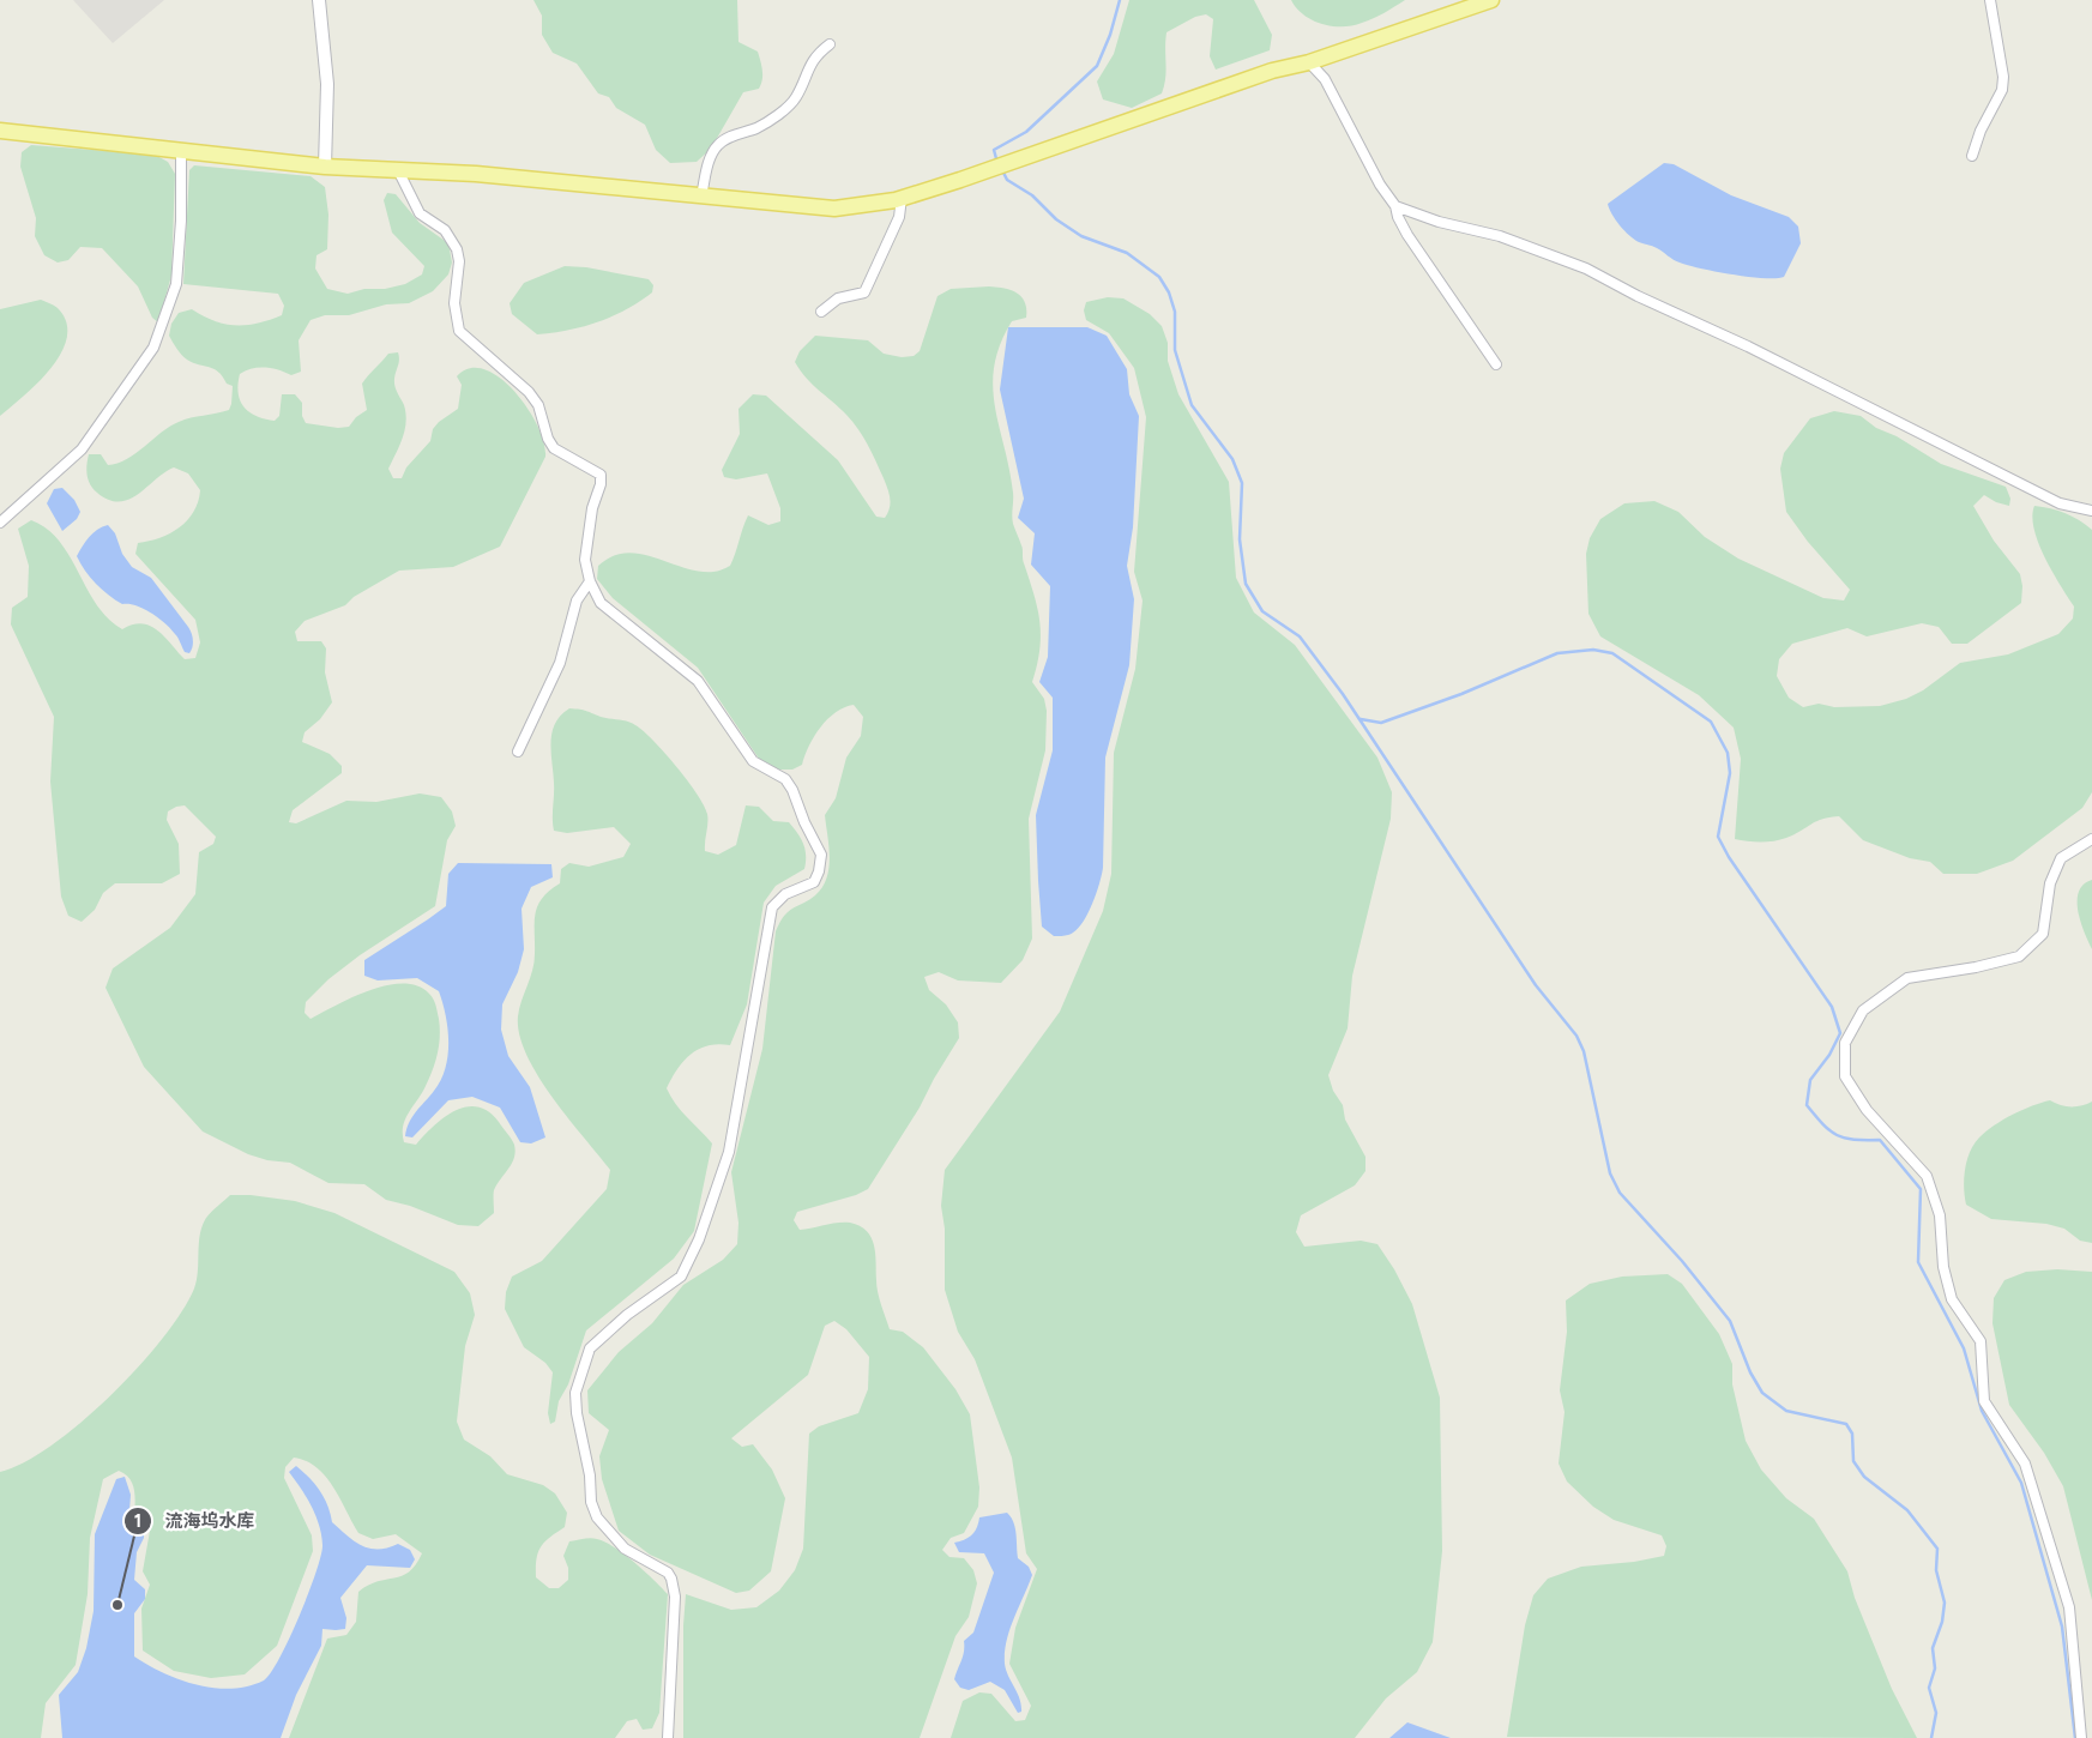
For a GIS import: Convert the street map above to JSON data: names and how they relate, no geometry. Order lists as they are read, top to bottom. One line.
{"places":["流海坞水库"]}
